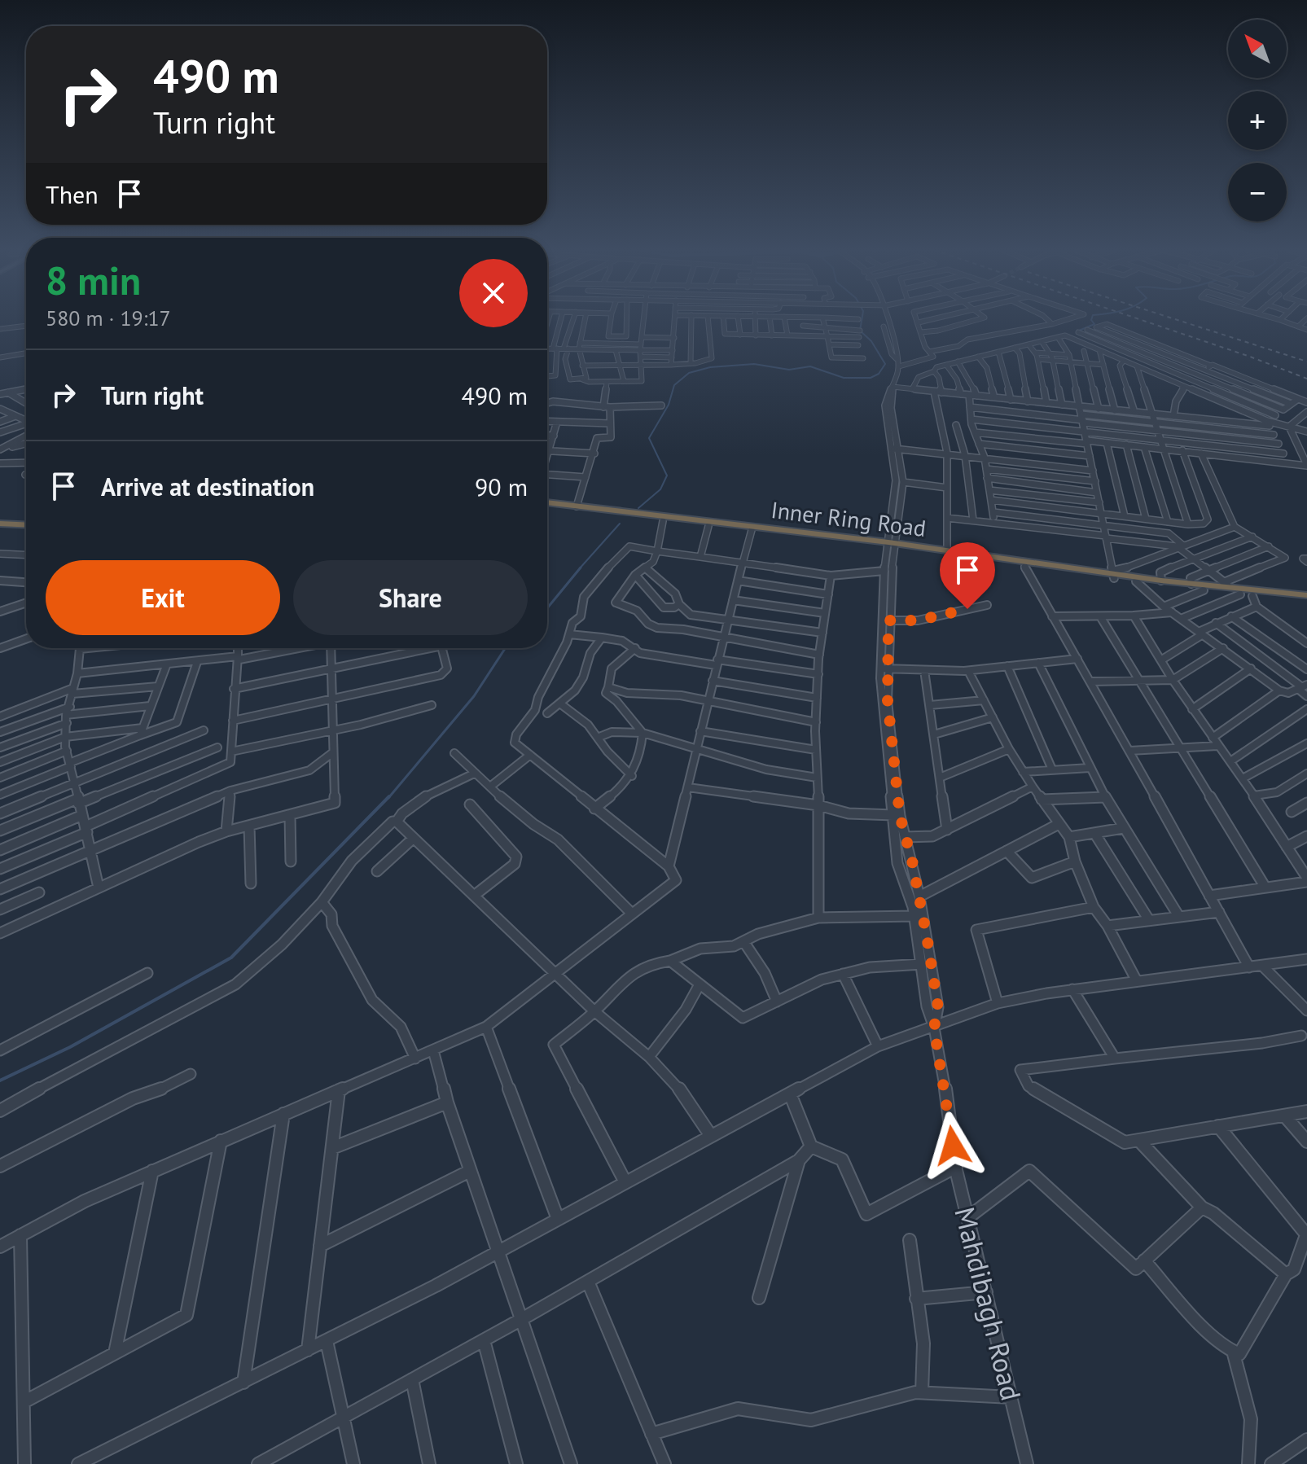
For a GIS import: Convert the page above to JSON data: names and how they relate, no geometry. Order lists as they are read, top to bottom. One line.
{"streets":{"highway":["Inner Ring Road"],"street":["Mahdibagh Road"]},"crossings":[["Inner Ring Road","Mahdibagh Road"]],"north":"top left","page":{"map_buttons":["+","−"],"turn":["490 m","Turn right"],"then":"Then","heading":["8 min","580 m · 19:17"],"list":[{"name":"Turn right","value":"490 m"},{"name":"Arrive at destination","value":"90 m"}],"buttons":["Exit","Share"]}}
